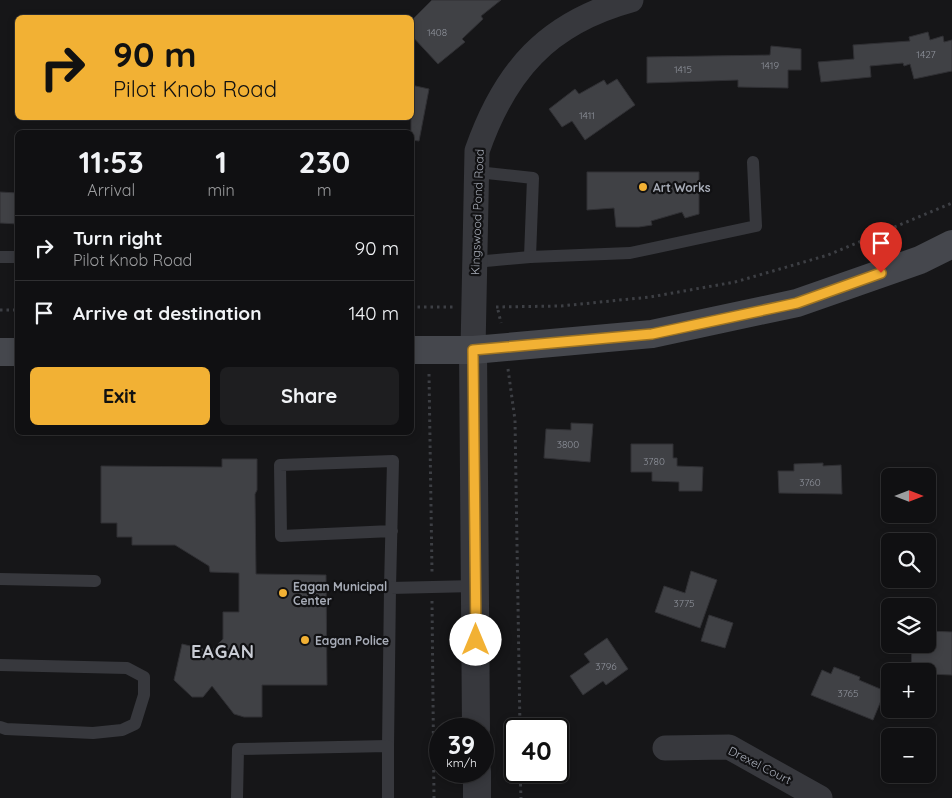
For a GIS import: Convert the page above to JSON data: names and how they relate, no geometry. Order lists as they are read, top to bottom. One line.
{"streets":{"street":["Kingswood Pond Road","Drexel Court"]},"districts":["EAGAN"],"places":["Art Works","Eagan Municipal Center","Eagan Police"],"house_numbers":["1408","1427","1419","1415","1411","3800","3780","3760","3775","3796","3765"],"north":"right","page":{"turn":["90 m","Pilot Knob Road"],"eta":["11:53","Arrival","1","min","230","m"],"list":[{"name":"Turn right","note":"Pilot Knob Road","value":"90 m"},{"name":"Arrive at destination","value":"140 m"}],"buttons":["Exit","Share"],"map_buttons":["+","−"],"speed":"39 km/h","limit":"40"}}
